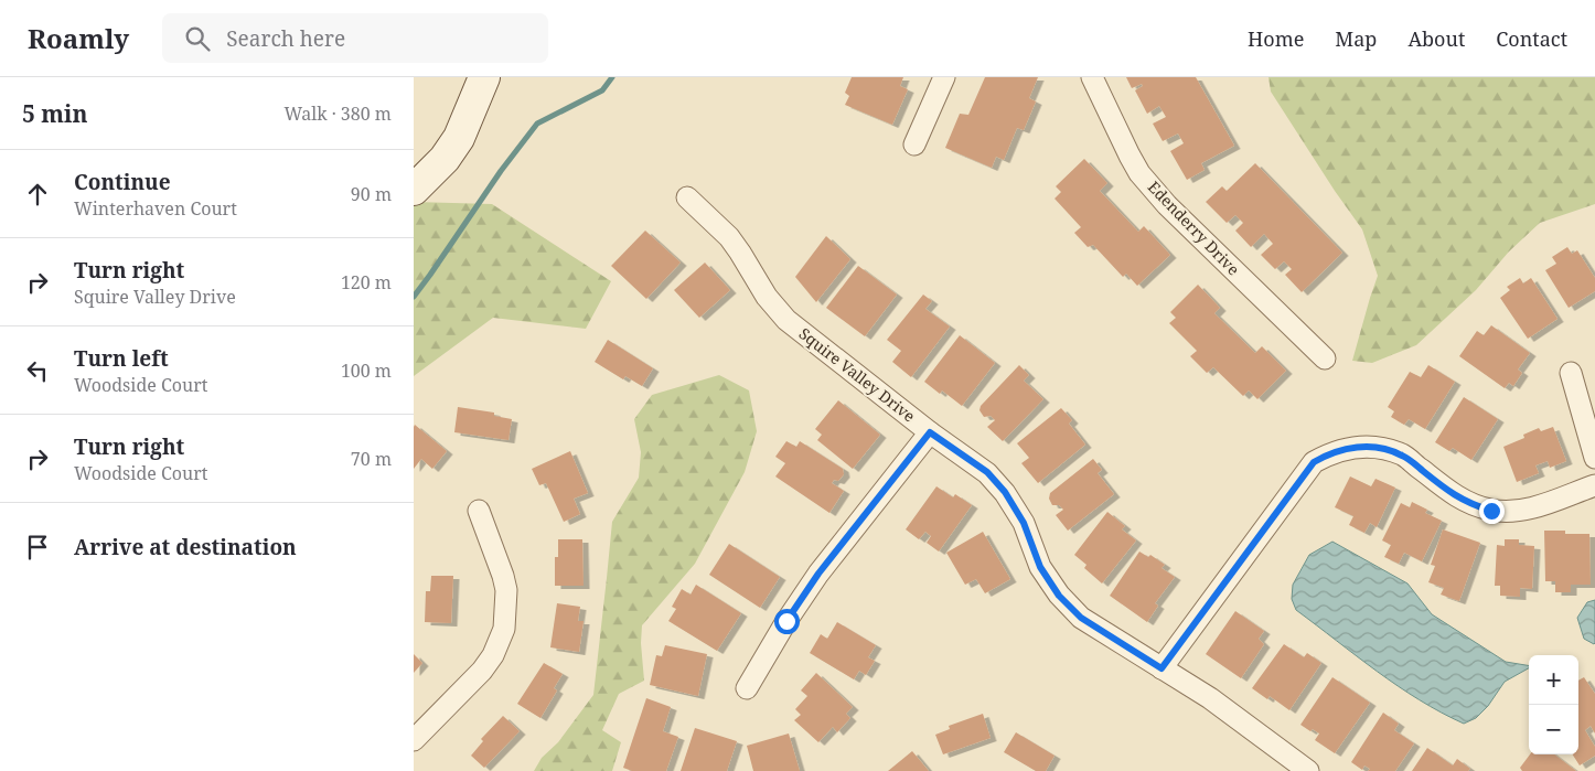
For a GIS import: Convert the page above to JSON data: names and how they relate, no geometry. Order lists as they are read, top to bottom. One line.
{"streets":{"street":["Edenderry Drive","Squire Valley Drive"]},"page":{"header":"Roamly","search":"Search here","nav":["Home","Map","About","Contact"],"heading":["5 min","Walk · 380 m"],"list":[["Continue","Winterhaven Court","90 m"],["Turn right","Squire Valley Drive","120 m"],["Turn left","Woodside Court","100 m"],["Turn right","Woodside Court","70 m"],"Arrive at destination"],"map_buttons":["+","−"]}}
